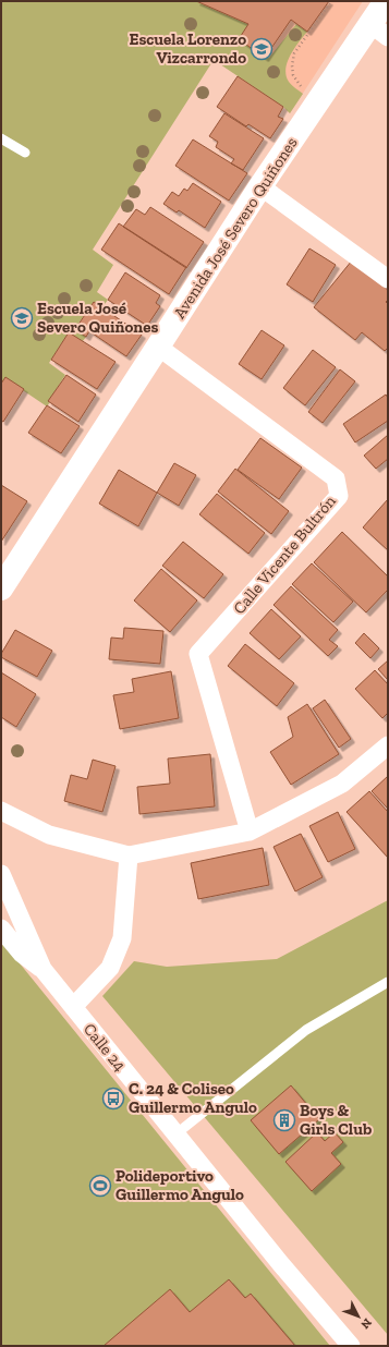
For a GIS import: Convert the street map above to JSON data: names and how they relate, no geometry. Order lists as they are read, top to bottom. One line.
{"streets":{"street":["Avenida José Severo Quiñones","Calle Vicente Bultrón","Calle 24"]},"crossings":[["Avenida José Severo Quiñones","Calle Vicente Bultrón"]],"places":{"school or university":["Escuela Lorenzo Vizcarrondo","Escuela José Severo Quiñones"],"bus stop":["C. 24 & Coliseo Guillermo Angulo"],"building":["Boys & Girls Club"],"sports":["Polideportivo Guillermo Angulo"]},"north":"bottom right"}
